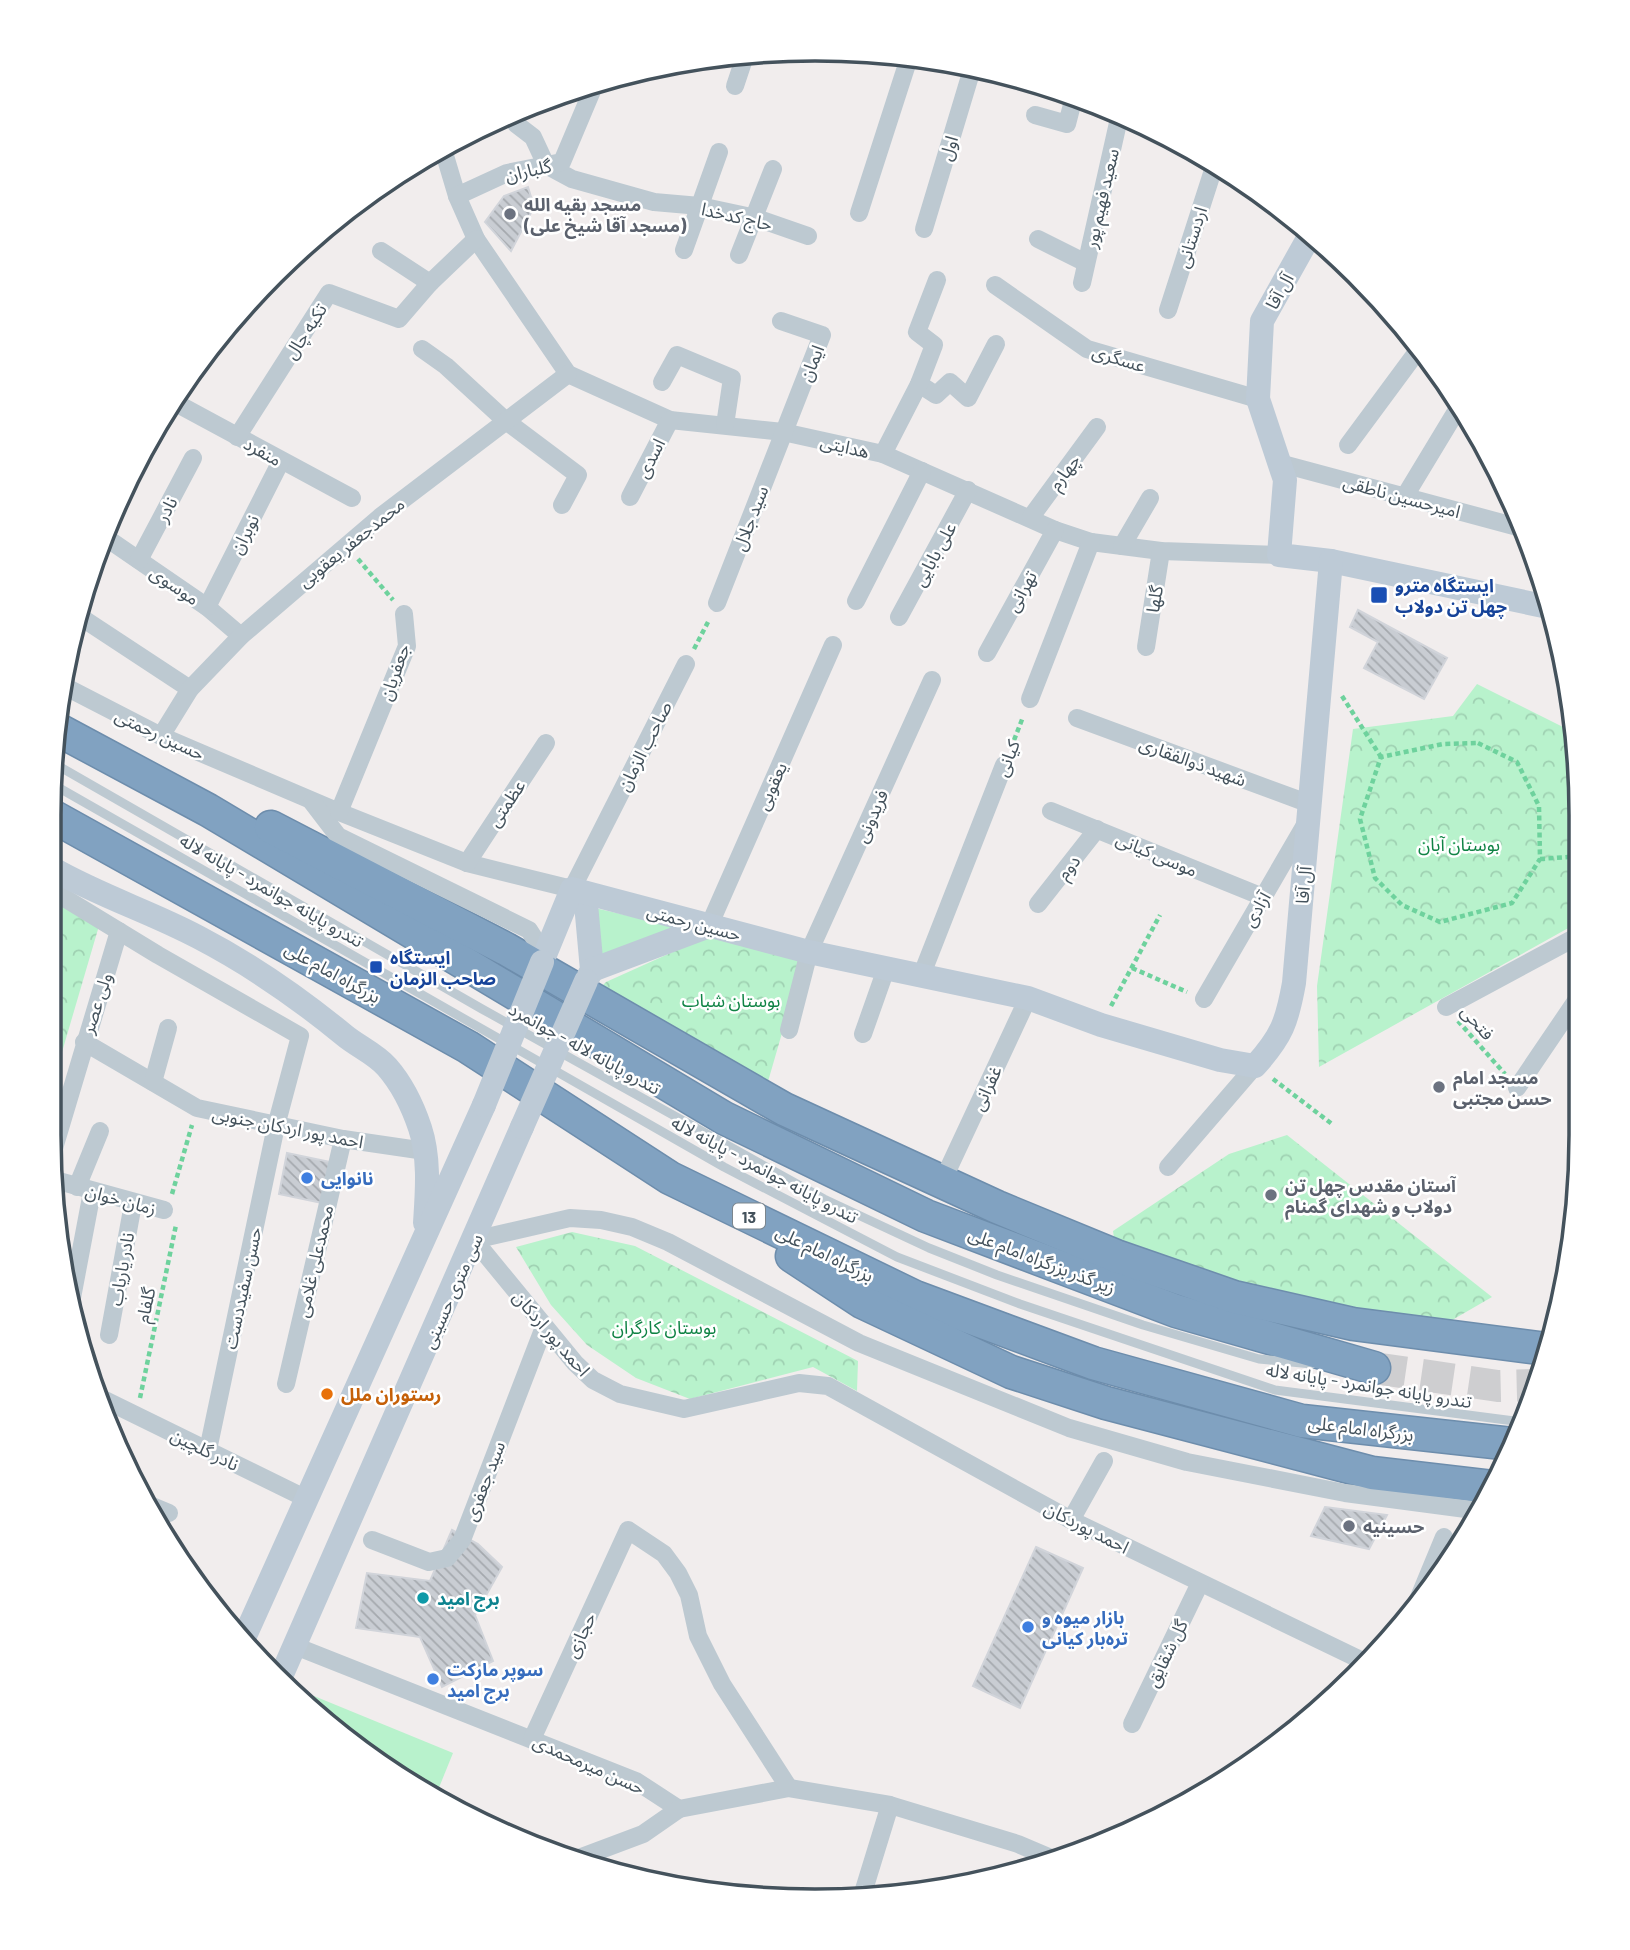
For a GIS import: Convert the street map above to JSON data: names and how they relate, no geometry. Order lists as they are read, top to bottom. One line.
{"streets":{"highway":["بزرگراه امام علی","13","زیر گذر بزرگراه امام علی"],"main road":["آل آقا","حسین رحمتی","سی متری حسینی"],"street":["اول","گلباران","سعید فهیم پور","حاج کدخدا","اردستانی","تکیه چال","عسگری","ایمان","هدایتی","منفرد","اسدی","چهارم","امیرحسین ناطقی","نادر","سید جلال","نوبران","محمدجعفر یعقوبی","علی بابایی","موسوی","تهرانی","گلها","جعفریان","صاحب الزمان","کیانی","شهید ذوالفقاری","یعقوبی","عظمتی","فریدونی","موسی کیانی","دوم","آزادی","ولی عصر","غفرانی","احمد پور اردکان جنوبی","زمان خوان","محمدعلی غلامی","نادر یاریاب","حسن سفیددست","احمد پور اردکان","نادر گلچین","سید جعفری","احمد پوردکان","حجازی","گل شقایق","حسن میرمحمدی"],"lane":["تندرو پایانه جوانمرد - پایانه لاله","تندرو پایانه لاله - جوانمرد"],"path":["فتحی","گلفام"]},"crossings":[["گلباران","حاج کدخدا"],["آل آقا","عسگری"],["آل آقا","هدایتی"],["آل آقا","امیرحسین ناطقی"],["آل آقا","حسین رحمتی"],["آل آقا","شهید ذوالفقاری"],["آل آقا","آزادی"],["تکیه چال","منفرد"],["ایمان","هدایتی"],["ایمان","سید جلال"],["هدایتی","اسدی"],["هدایتی","چهارم"],["هدایتی","سید جلال"],["هدایتی","محمدجعفر یعقوبی"],["هدایتی","علی بابایی"],["هدایتی","تهرانی"],["هدایتی","گلها"],["منفرد","نوبران"],["نادر","موسوی"],["نوبران","موسوی"],["محمدجعفر یعقوبی","موسوی"],["محمدجعفر یعقوبی","حسین رحمتی"],["جعفریان","حسین رحمتی"],["حسین رحمتی","صاحب الزمان"],["حسین رحمتی","کیانی"],["حسین رحمتی","یعقوبی"],["حسین رحمتی","عظمتی"],["حسین رحمتی","فریدونی"],["حسین رحمتی","غفرانی"],["حسین رحمتی","سی متری حسینی"],["صاحب الزمان","سی متری حسینی"],["شهید ذوالفقاری","آزادی"],["موسی کیانی","دوم"],["موسی کیانی","آزادی"],["ولی عصر","احمد پور اردکان جنوبی"],["ولی عصر","حسن سفیددست"],["تندرو پایانه لاله - جوانمرد","زیر گذر بزرگراه امام علی"],["احمد پور اردکان جنوبی","زمان خوان"],["احمد پور اردکان جنوبی","محمدعلی غلامی"],["احمد پور اردکان جنوبی","حسن سفیددست"],["زمان خوان","نادر یاریاب"],["زمان خوان","گلفام"],["حسن سفیددست","نادر گلچین"],["سی متری حسینی","احمد پور اردکان"],["سی متری حسینی","حسن میرمحمدی"],["گلفام","نادر گلچین"],["احمد پور اردکان","سید جعفری"],["احمد پور اردکان","احمد پوردکان"],["احمد پوردکان","گل شقایق"],["حجازی","حسن میرمحمدی"]],"parks":["بوستان آبان","بوستان شباب","بوستان کارگران"],"places":{"other":["مسجد بقیه الله (مسجد آقا شیخ علی)","مسجد امام حسن مجتبی","نانوایی","آستان مقدس چهل تن دولاب و شهدای گمنام","رستوران ملل","حسینیه","برج امید","بازار میوه و تره‌بار کیانی","سوپر مارکت برج امید"],"transit":["ایستگاه مترو چهل تن دولاب","ایستگاه صاحب الزمان"]}}
